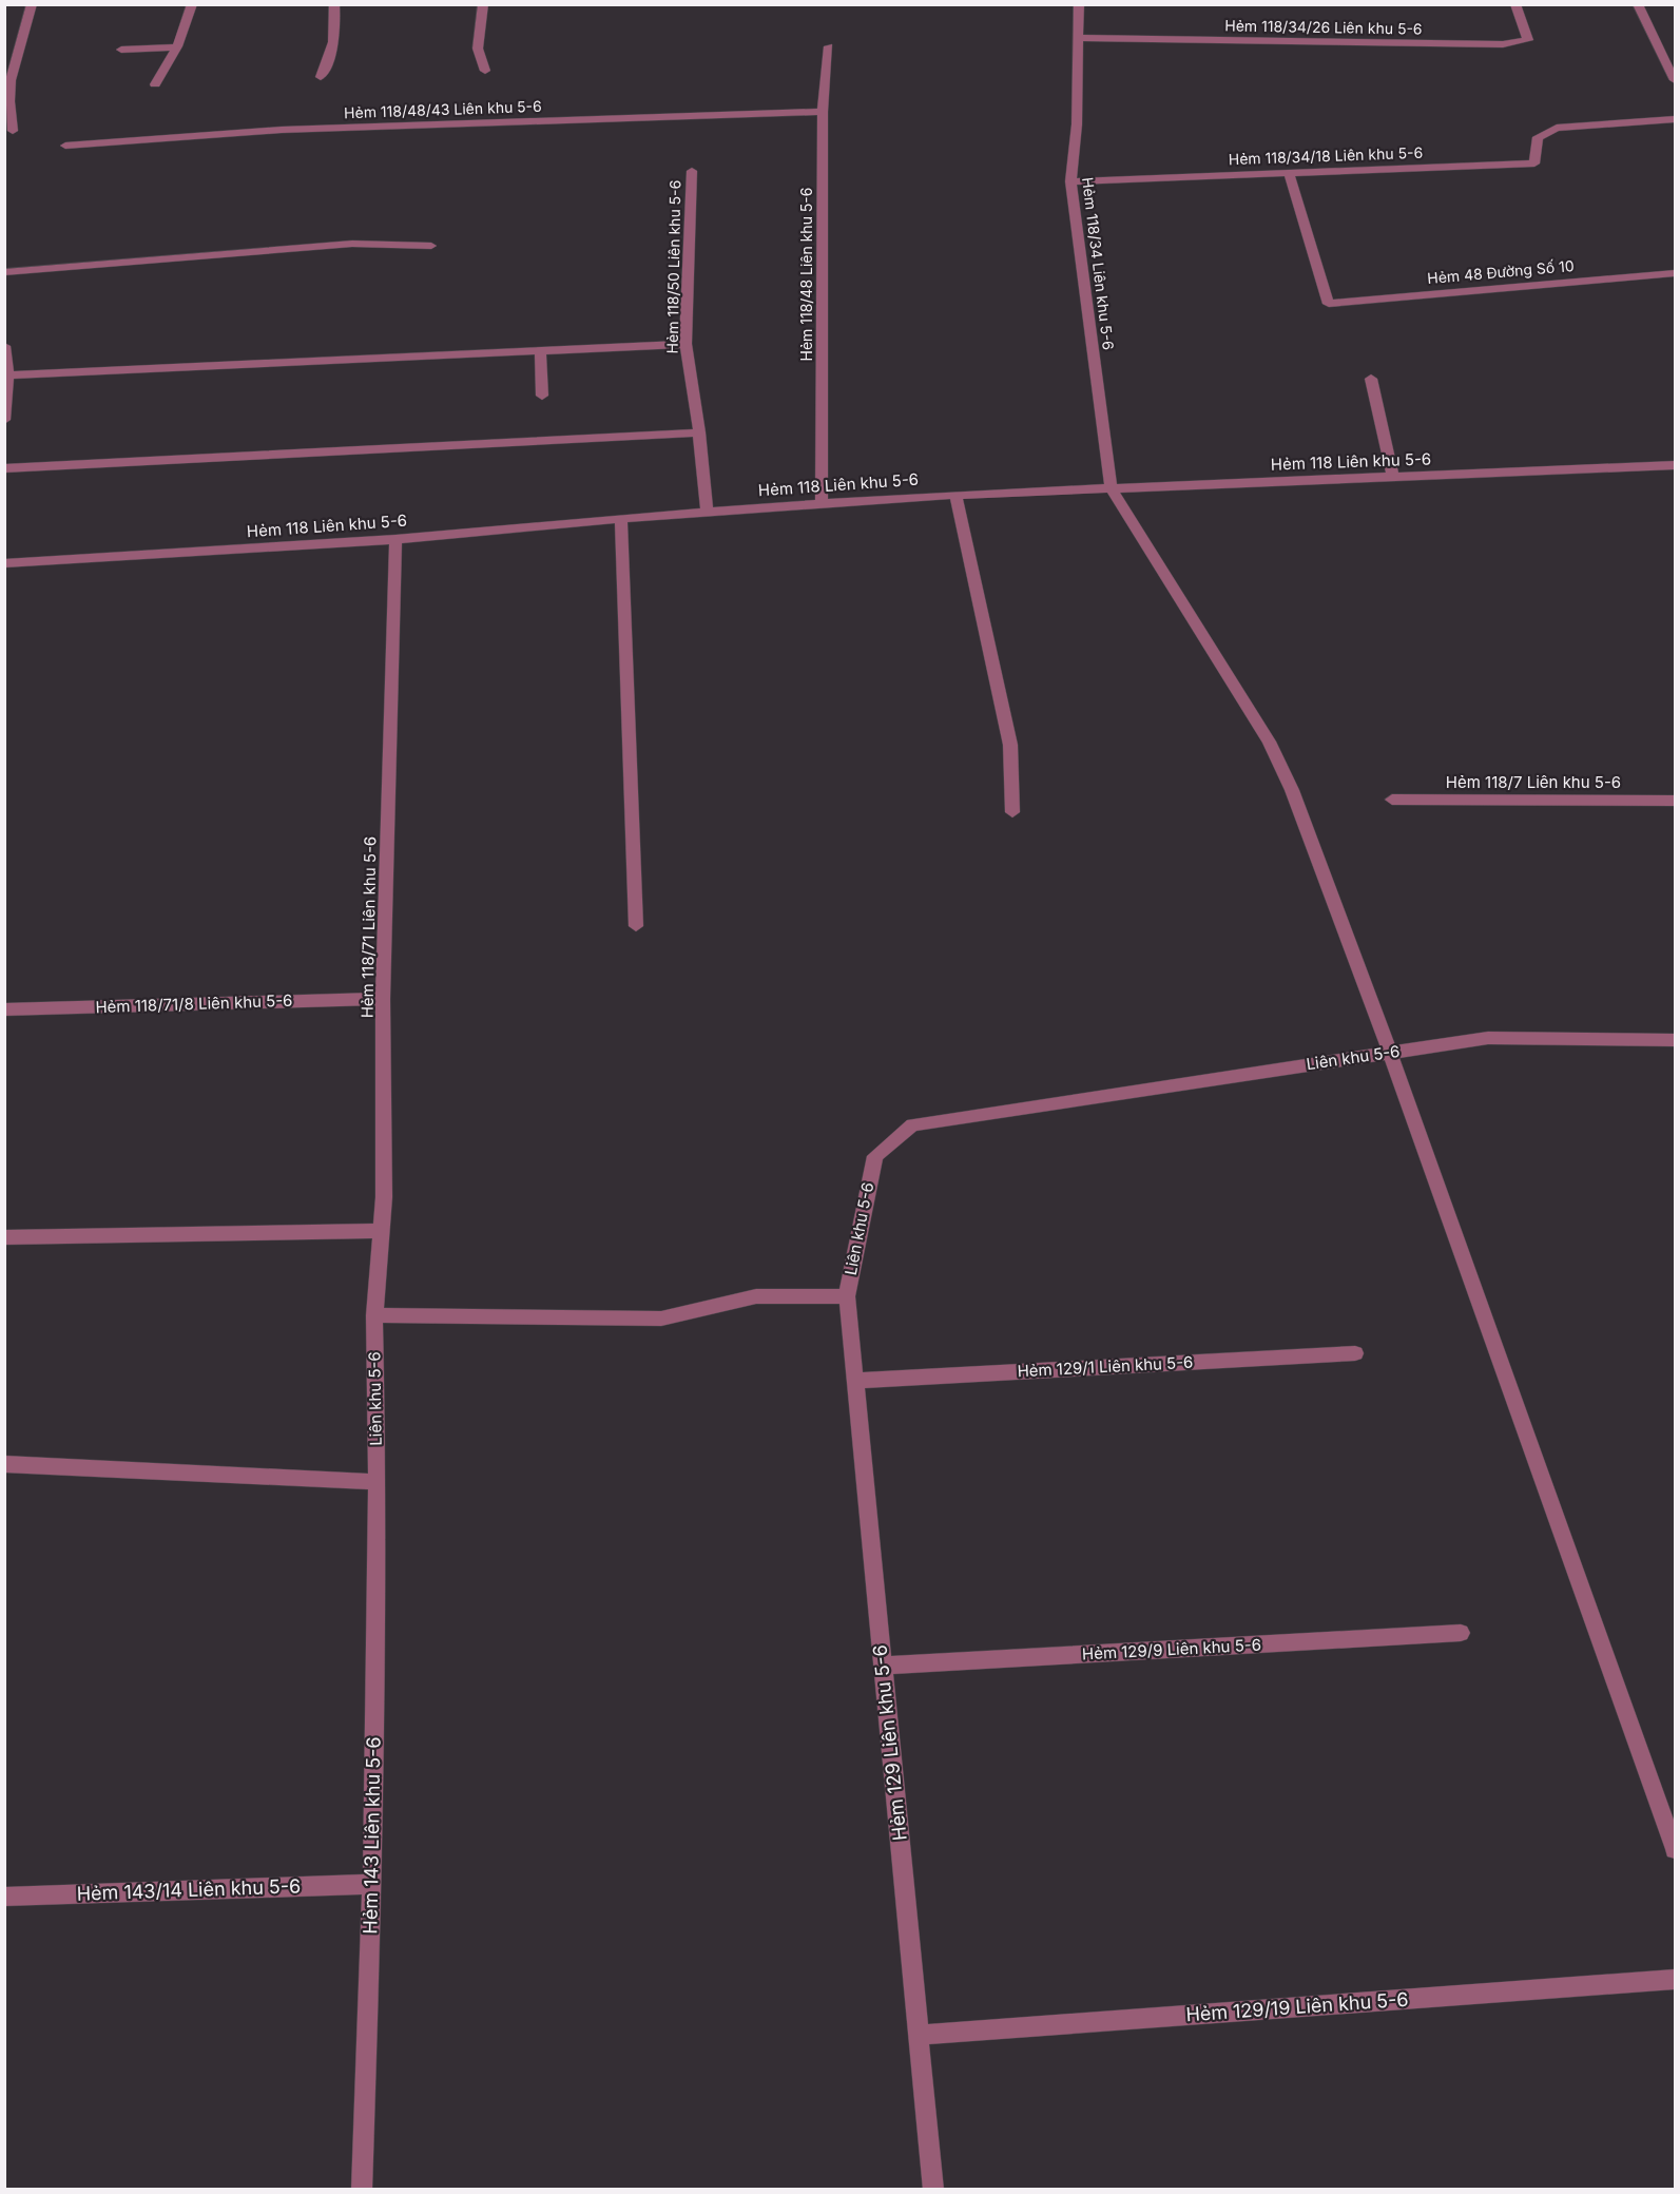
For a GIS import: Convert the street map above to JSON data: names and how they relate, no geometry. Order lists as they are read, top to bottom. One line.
{"streets":{"street":["Hẻm 118/34/26 Liên khu 5-6","Hẻm 118/48/43 Liên khu 5-6","Hẻm 118/34/18 Liên khu 5-6","Hẻm 118/34 Liên khu 5-6","Hẻm 118/50 Liên khu 5-6","Hẻm 48 Đường Số 10","Hẻm 118/48 Liên khu 5-6","Hẻm 118 Liên khu 5-6","Hẻm 118/7 Liên khu 5-6","Hẻm 118/71 Liên khu 5-6","Hẻm 118/71/8 Liên khu 5-6","Liên khu 5-6","Hẻm 129/1 Liên khu 5-6","Hẻm 129/9 Liên khu 5-6","Hẻm 129 Liên khu 5-6","Hẻm 143 Liên khu 5-6","Hẻm 143/14 Liên khu 5-6","Hẻm 129/19 Liên khu 5-6"]},"crossings":[["Hẻm 118/34/26 Liên khu 5-6","Hẻm 118/34 Liên khu 5-6"],["Hẻm 118/48/43 Liên khu 5-6","Hẻm 118/48 Liên khu 5-6"],["Hẻm 118/34/18 Liên khu 5-6","Hẻm 118/34 Liên khu 5-6"],["Hẻm 118/34/18 Liên khu 5-6","Hẻm 48 Đường Số 10"],["Hẻm 118/34 Liên khu 5-6","Hẻm 118 Liên khu 5-6"],["Hẻm 118/50 Liên khu 5-6","Hẻm 118 Liên khu 5-6"],["Hẻm 118/48 Liên khu 5-6","Hẻm 118 Liên khu 5-6"],["Hẻm 118 Liên khu 5-6","Hẻm 118/71 Liên khu 5-6"],["Hẻm 118/71 Liên khu 5-6","Hẻm 118/71/8 Liên khu 5-6"],["Hẻm 118/71 Liên khu 5-6","Liên khu 5-6"],["Liên khu 5-6","Hẻm 129 Liên khu 5-6"],["Liên khu 5-6","Hẻm 143 Liên khu 5-6"],["Hẻm 129/1 Liên khu 5-6","Hẻm 129 Liên khu 5-6"],["Hẻm 129/9 Liên khu 5-6","Hẻm 129 Liên khu 5-6"],["Hẻm 129 Liên khu 5-6","Hẻm 129/19 Liên khu 5-6"],["Hẻm 143 Liên khu 5-6","Hẻm 143/14 Liên khu 5-6"]]}
